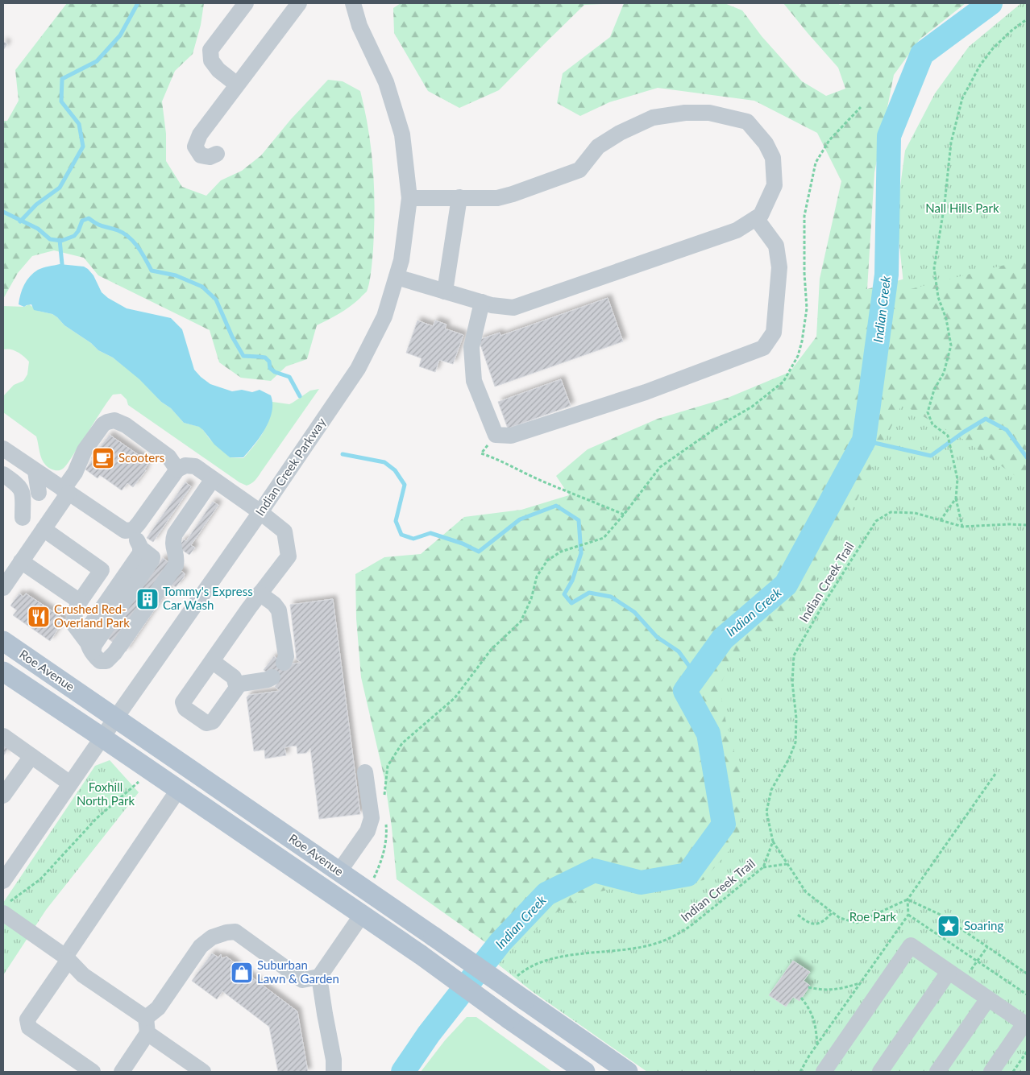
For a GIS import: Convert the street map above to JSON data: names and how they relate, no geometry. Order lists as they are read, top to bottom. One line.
{"streets":{"main road":["Roe Avenue"],"street":["Indian Creek Parkway"],"path":["Indian Creek Trail"]},"crossings":[["Indian Creek Parkway","Roe Avenue"]],"water":["Indian Creek"],"parks":["Nall Hills Park","Foxhill North Park","Roe Park"],"places":{"cafe":["Scooters"],"building":["Tommy's Express Car Wash"],"restaurant":["Crushed Red- Overland Park"],"place":["Soaring"],"shop":["Suburban Lawn & Garden"]}}
